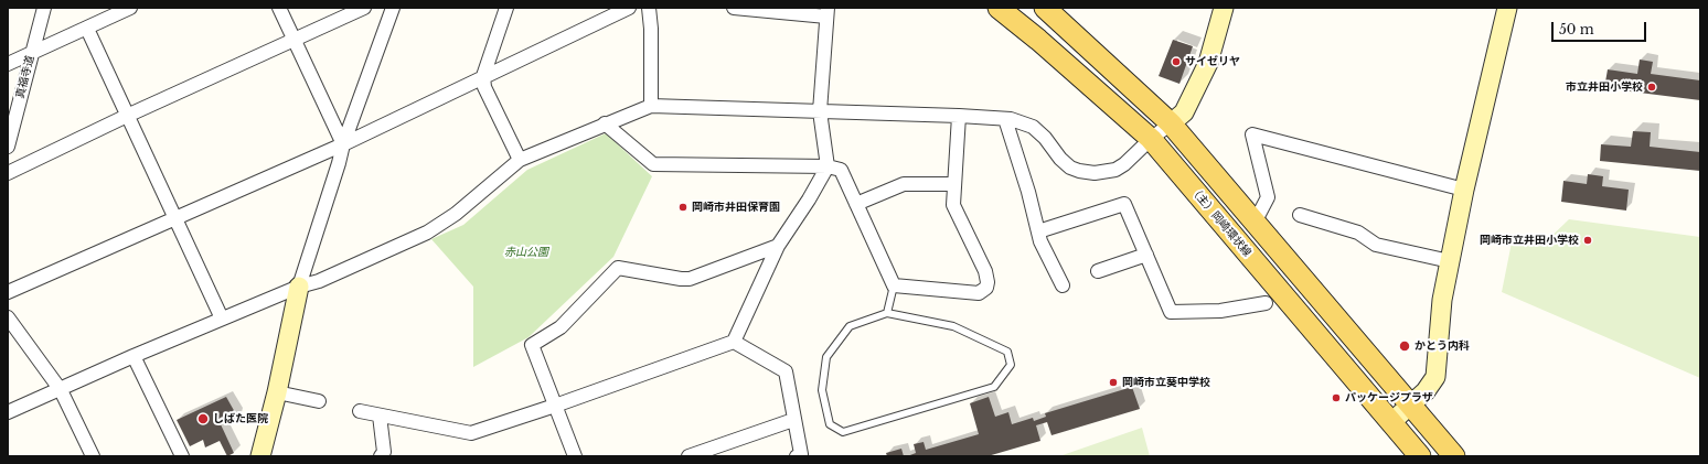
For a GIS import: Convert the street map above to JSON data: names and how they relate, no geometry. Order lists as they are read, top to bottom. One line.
{"streets":{"main road":["（主）岡崎環状線"],"street":["真福寺道"]},"parks":["赤山公園"],"places":["サイゼリヤ","市立井田小学校","岡崎市井田保育園","岡崎市立井田小学校","かとう内科","岡崎市立葵中学校","パッケージプラザ","しばた医院"],"scale_bar":"50 m"}
